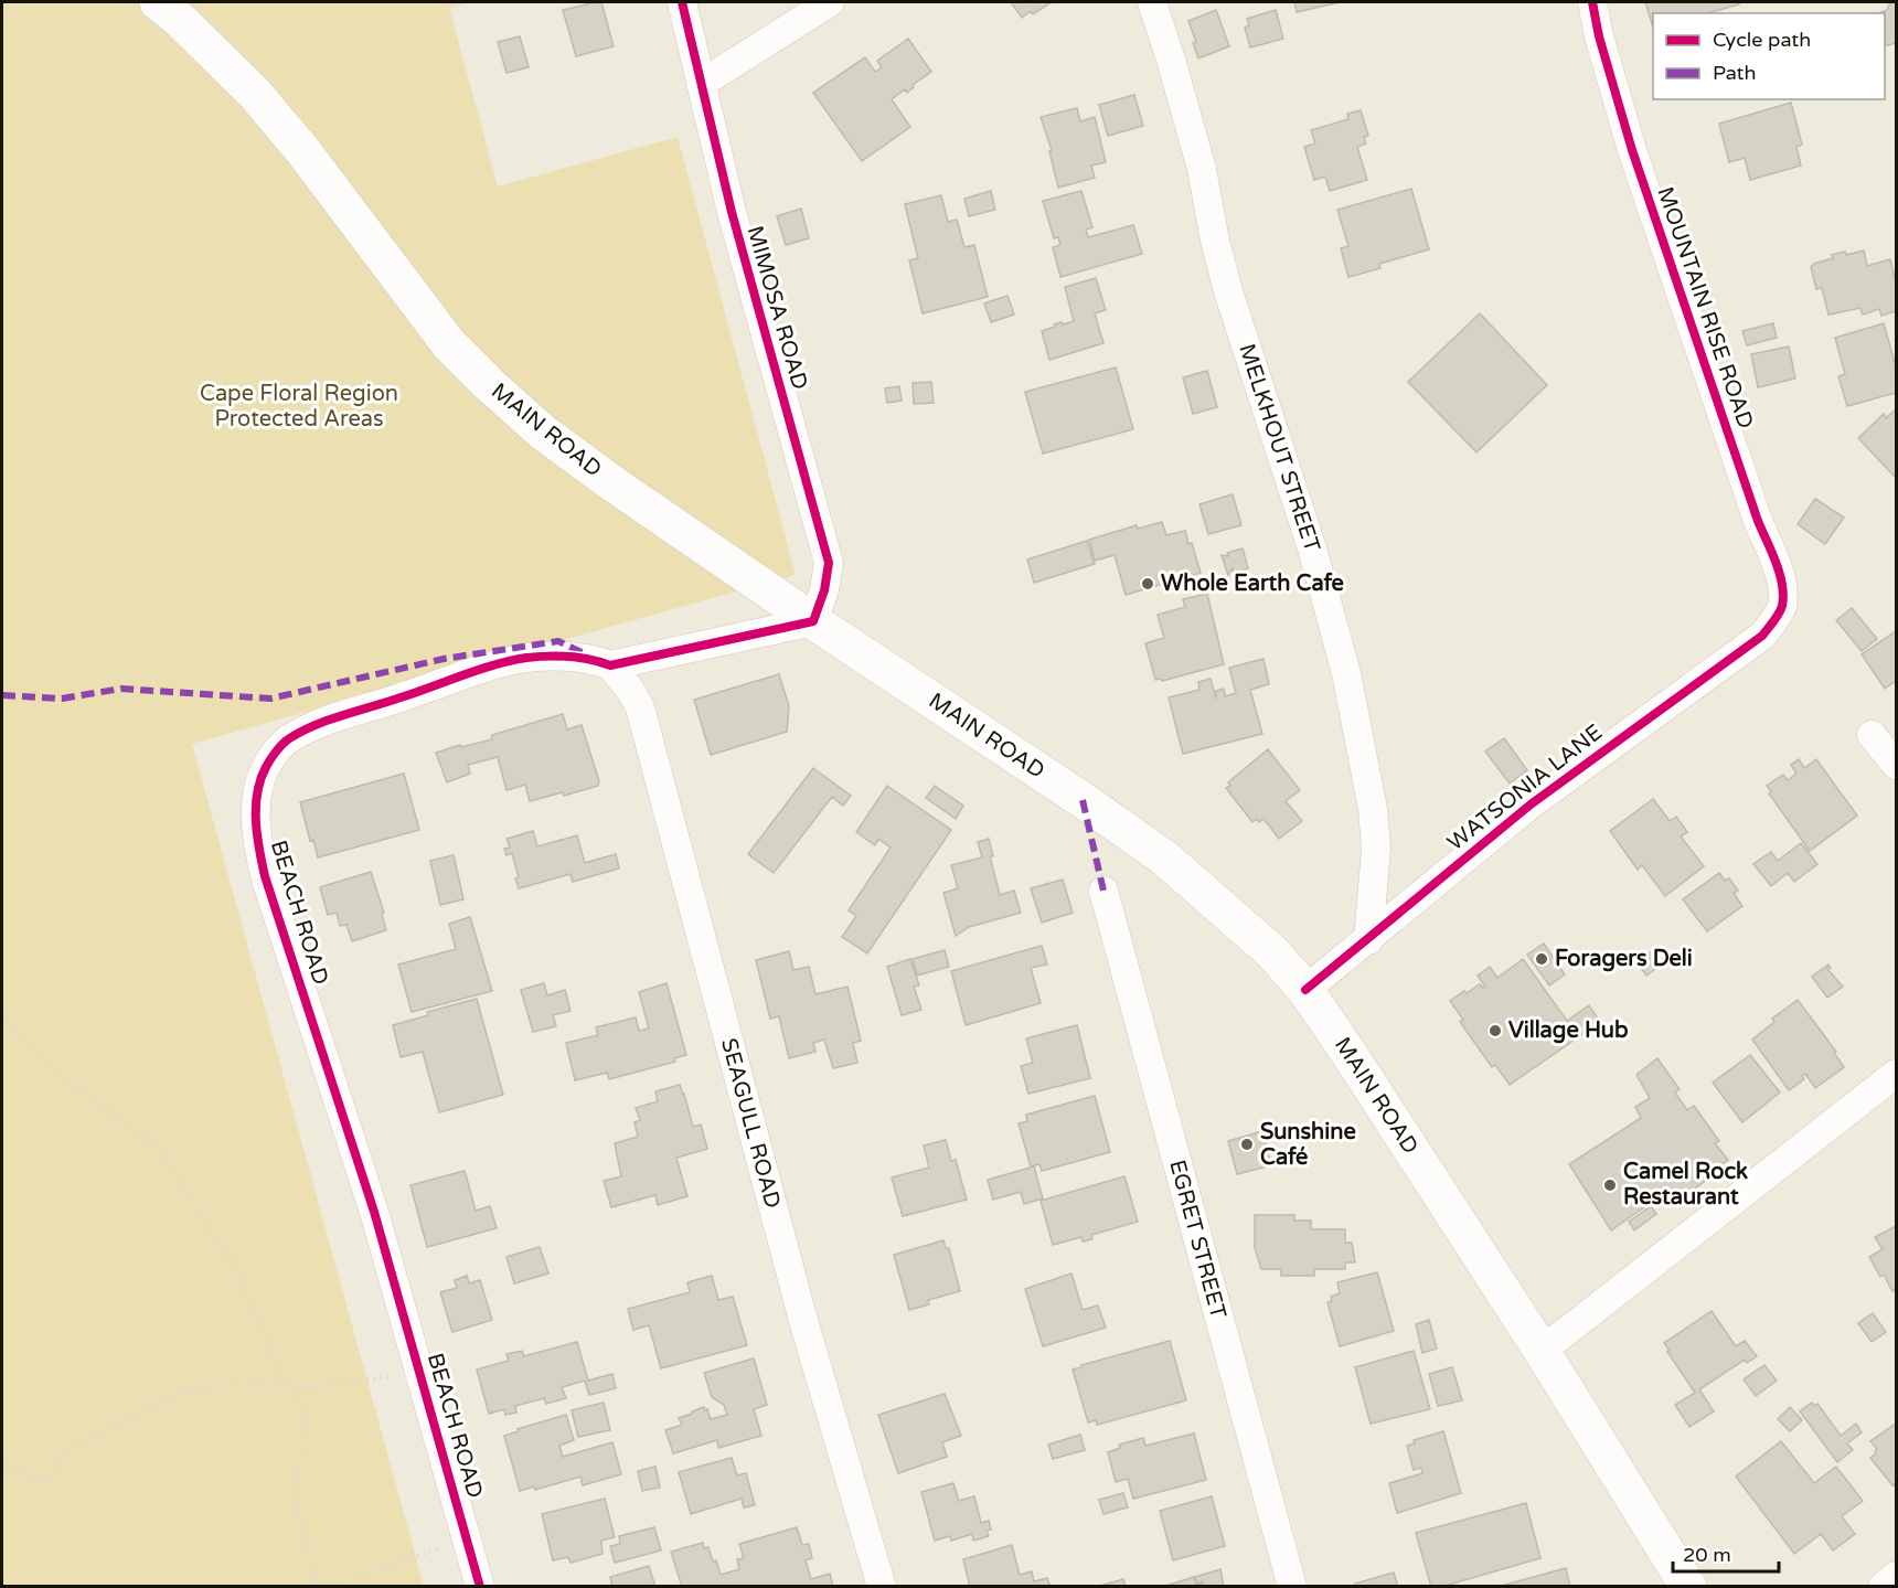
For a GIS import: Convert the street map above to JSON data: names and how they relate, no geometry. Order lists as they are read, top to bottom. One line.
{"streets":{"main road":["MAIN ROAD"],"street":["MIMOSA ROAD","MOUNTAIN RISE ROAD","MELKHOUT STREET","WATSONIA LANE","BEACH ROAD","SEAGULL ROAD","EGRET STREET"]},"crossings":[["MIMOSA ROAD","MAIN ROAD"],["MIMOSA ROAD","BEACH ROAD"],["MOUNTAIN RISE ROAD","WATSONIA LANE"],["MAIN ROAD","WATSONIA LANE"],["MAIN ROAD","BEACH ROAD"],["MELKHOUT STREET","WATSONIA LANE"],["BEACH ROAD","SEAGULL ROAD"]],"parks":["Cape Floral Region Protected Areas"],"places":["Whole Earth Cafe","Foragers Deli","Village Hub","Sunshine Café","Camel Rock Restaurant"],"legend":["Cycle path","Path"],"scale_bar":"20 m"}
